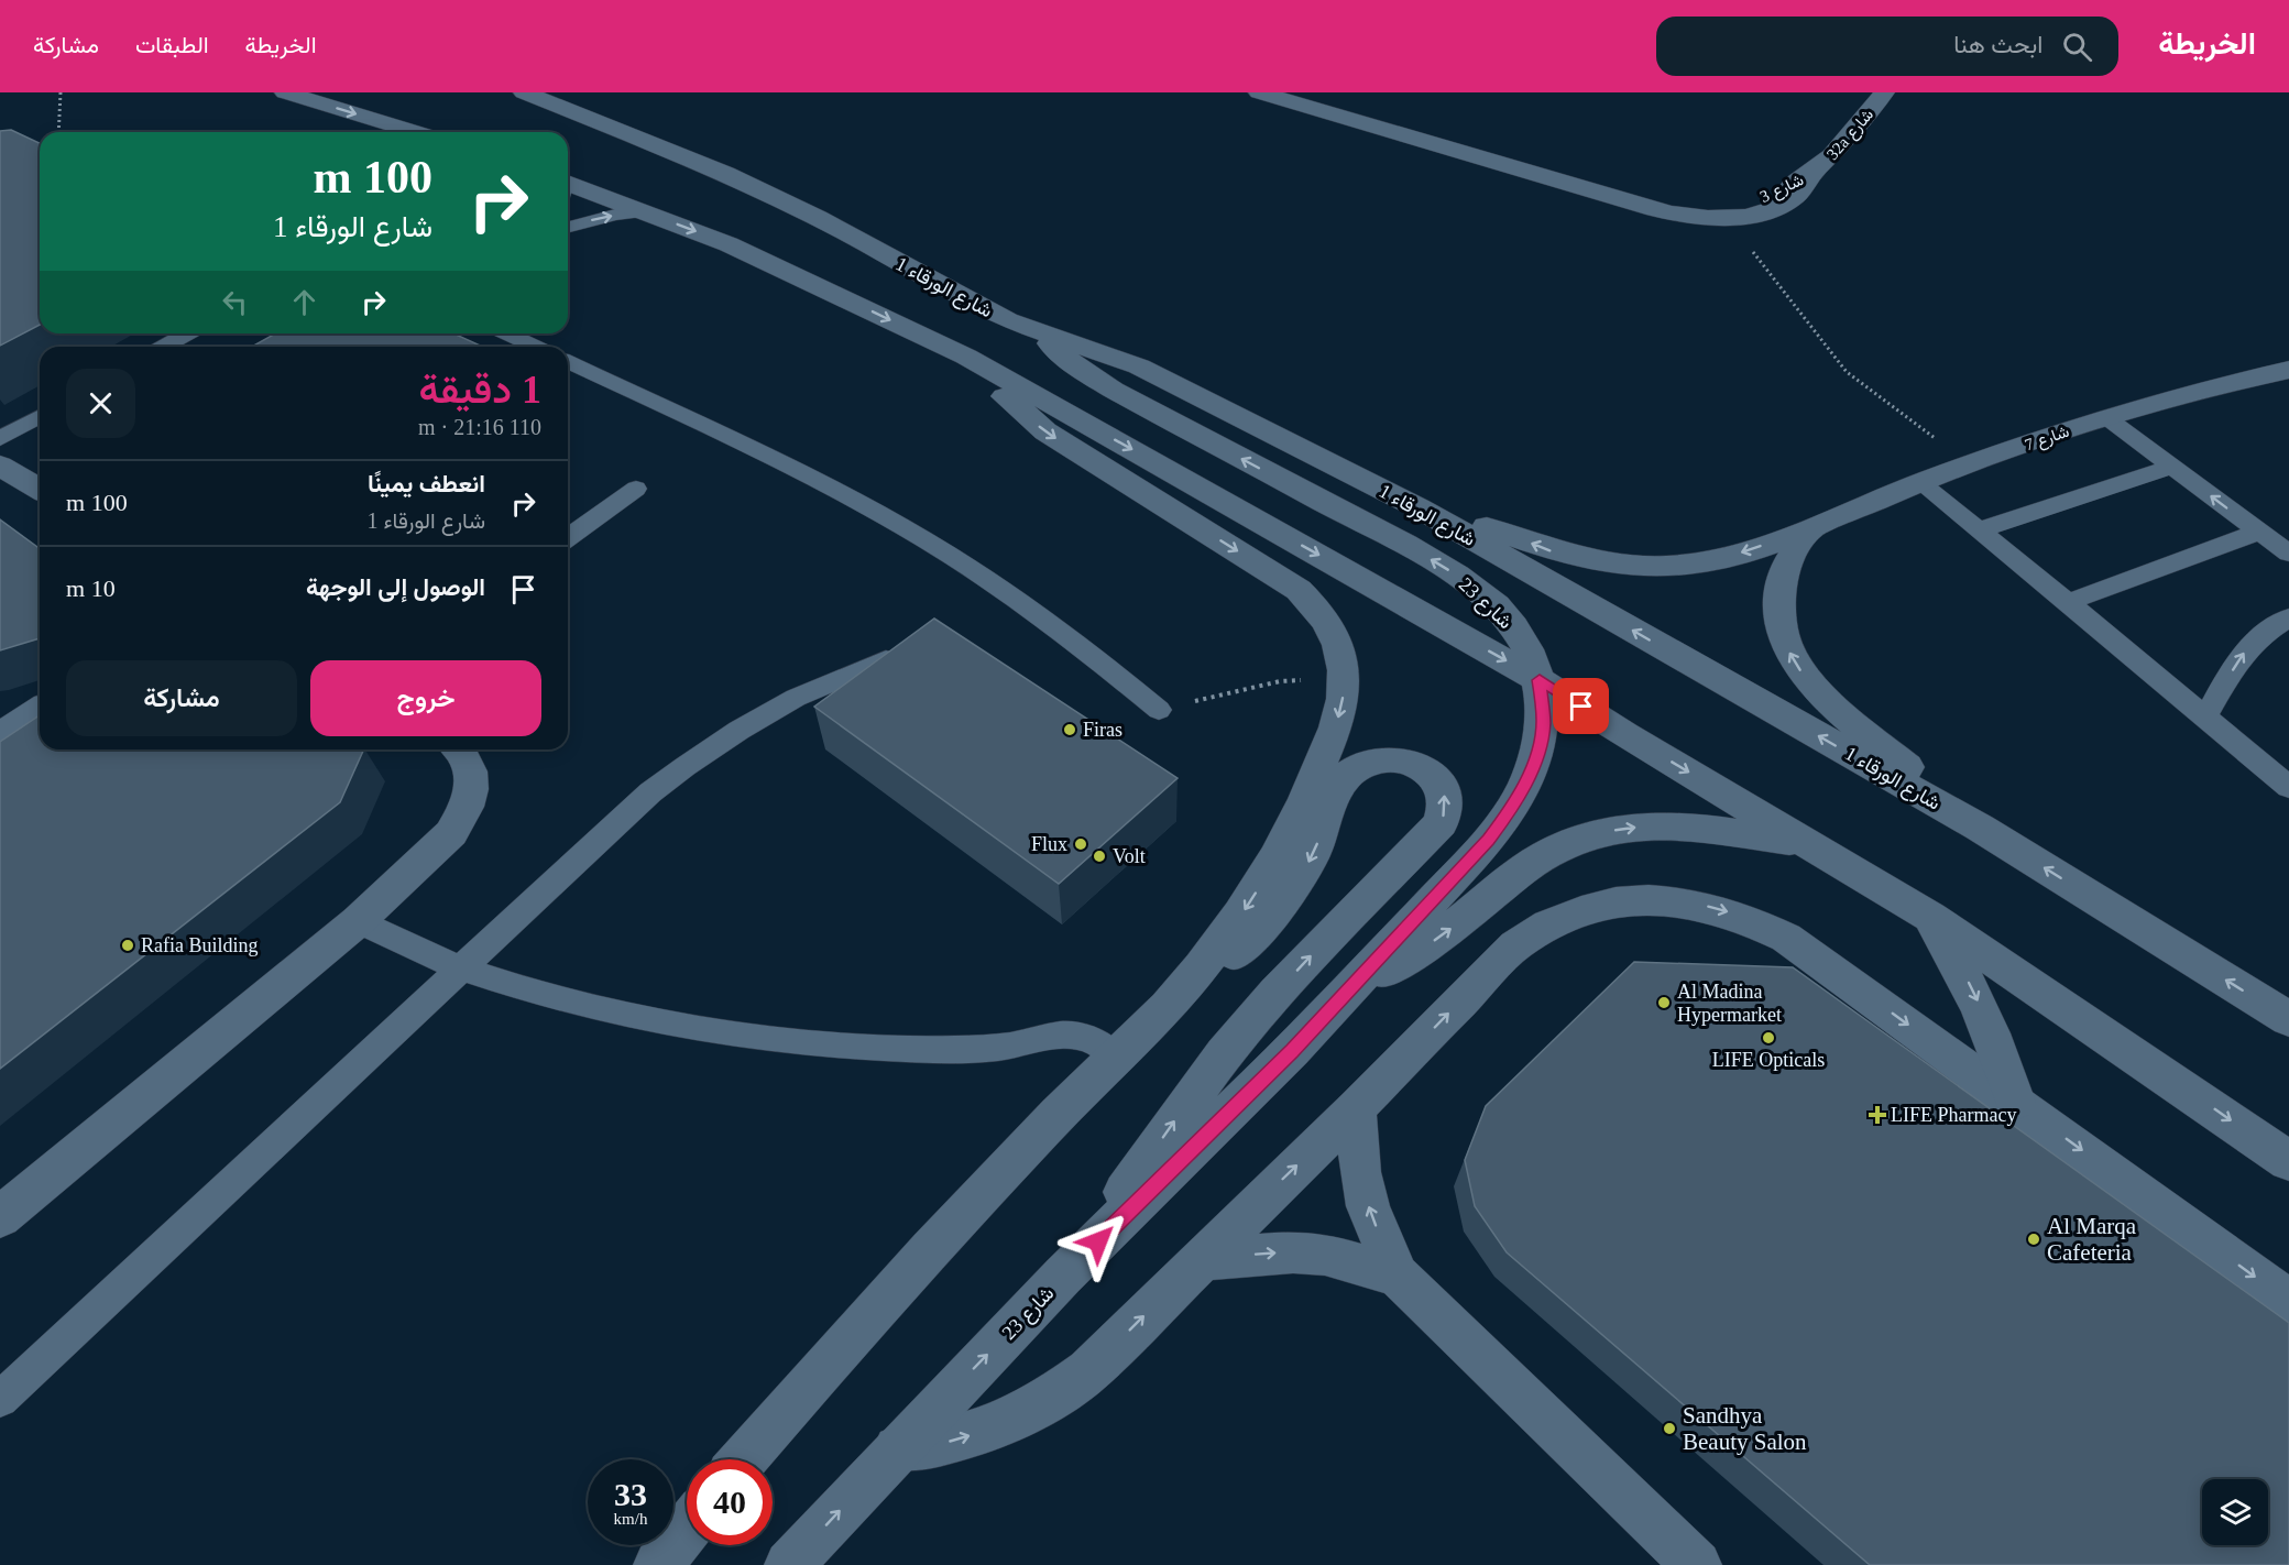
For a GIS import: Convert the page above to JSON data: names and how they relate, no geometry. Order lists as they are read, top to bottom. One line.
{"streets":{"street":["32a شارع","شارع 3","شارع الورقاء 1","شارع 7","شارع 23"]},"crossings":[["32a شارع","شارع 3"],["شارع الورقاء 1","شارع 7"],["شارع الورقاء 1","شارع 23"]],"one_way":["شارع 7"],"places":{"other":["Firas","Flux","Volt","Rafia Building","Al Madina Hypermarket","LIFE Opticals","Al Marqa Cafeteria","Sandhya Beauty Salon"],"health":["LIFE Pharmacy"]},"page":{"header":"الخريطة","search":"ابحث هنا","nav":["الخريطة","الطبقات","مشاركة"],"turn":["100 m","شارع الورقاء 1"],"heading":["1 دقيقة","110 m · 21:16"],"list":[{"name":"انعطف يمينًا","note":"شارع الورقاء 1","value":"100 m"},{"name":"الوصول إلى الوجهة","value":"10 m"}],"buttons":["خروج","مشاركة"],"speed":"33 km/h","limit":"40"}}
